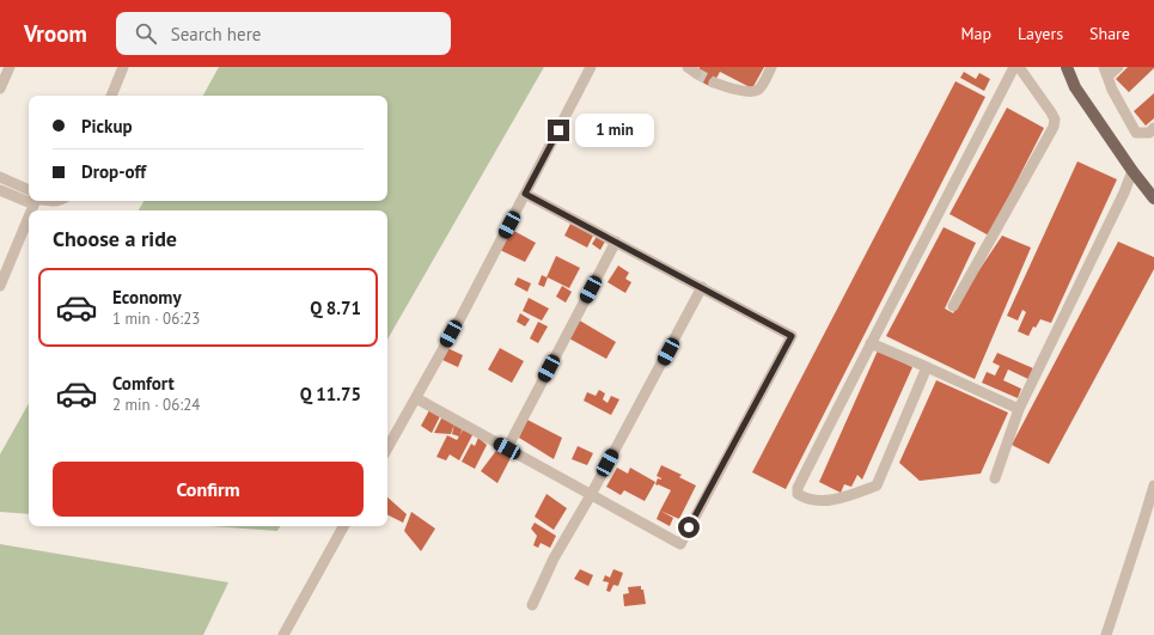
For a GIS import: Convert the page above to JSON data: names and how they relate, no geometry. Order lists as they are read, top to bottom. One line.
{"page":{"header":"Vroom","search":"Search here","nav":["Map","Layers","Share"],"banner":["Pickup","Drop-off"],"bubble":"1 min","heading":"Choose a ride","list":[{"name":"Economy","note":"1 min · 06:23","value":"Q 8.71"},{"name":"Comfort","note":"2 min · 06:24","value":"Q 11.75"}],"buttons":"Confirm"}}
